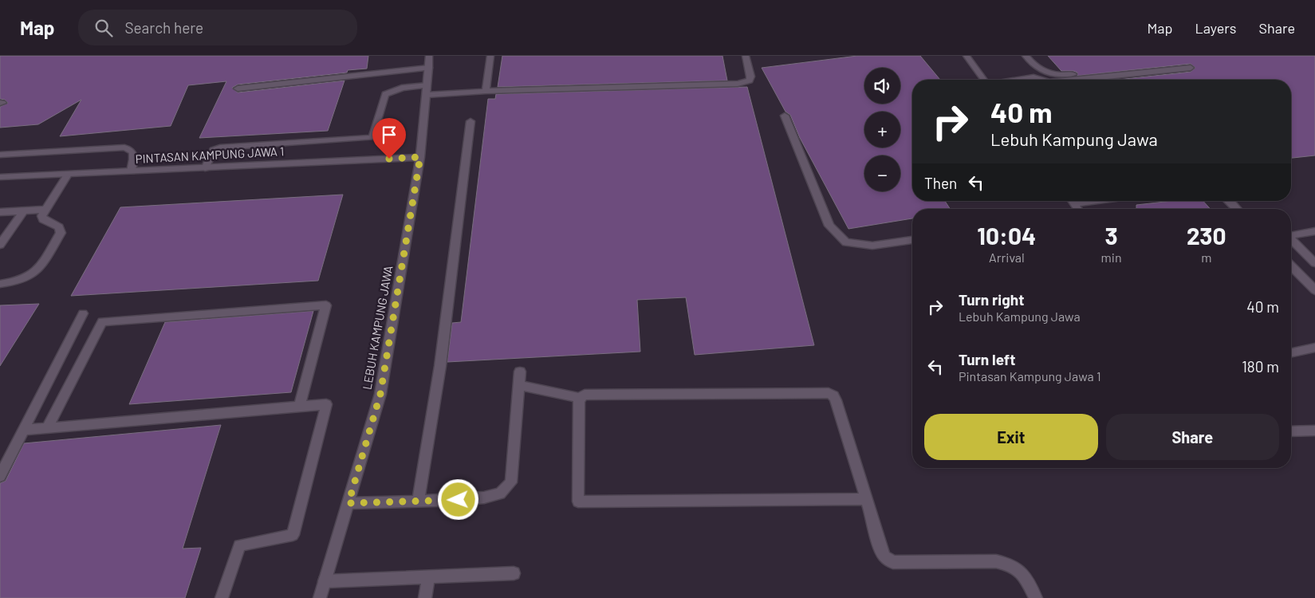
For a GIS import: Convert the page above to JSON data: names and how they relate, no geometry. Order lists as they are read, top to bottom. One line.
{"streets":{"street":["PINTASAN KAMPUNG JAWA 1","LEBUH KAMPUNG JAWA"]},"crossings":[["PINTASAN KAMPUNG JAWA 1","LEBUH KAMPUNG JAWA"]],"page":{"header":"Map","search":"Search here","nav":["Map","Layers","Share"],"map_buttons":["+","−"],"turn":["40 m","Lebuh Kampung Jawa"],"then":"Then","eta":["10:04","Arrival","3","min","230","m"],"list":[{"name":"Turn right","note":"Lebuh Kampung Jawa","value":"40 m"},{"name":"Turn left","note":"Pintasan Kampung Jawa 1","value":"180 m"}],"buttons":["Exit","Share"]}}
